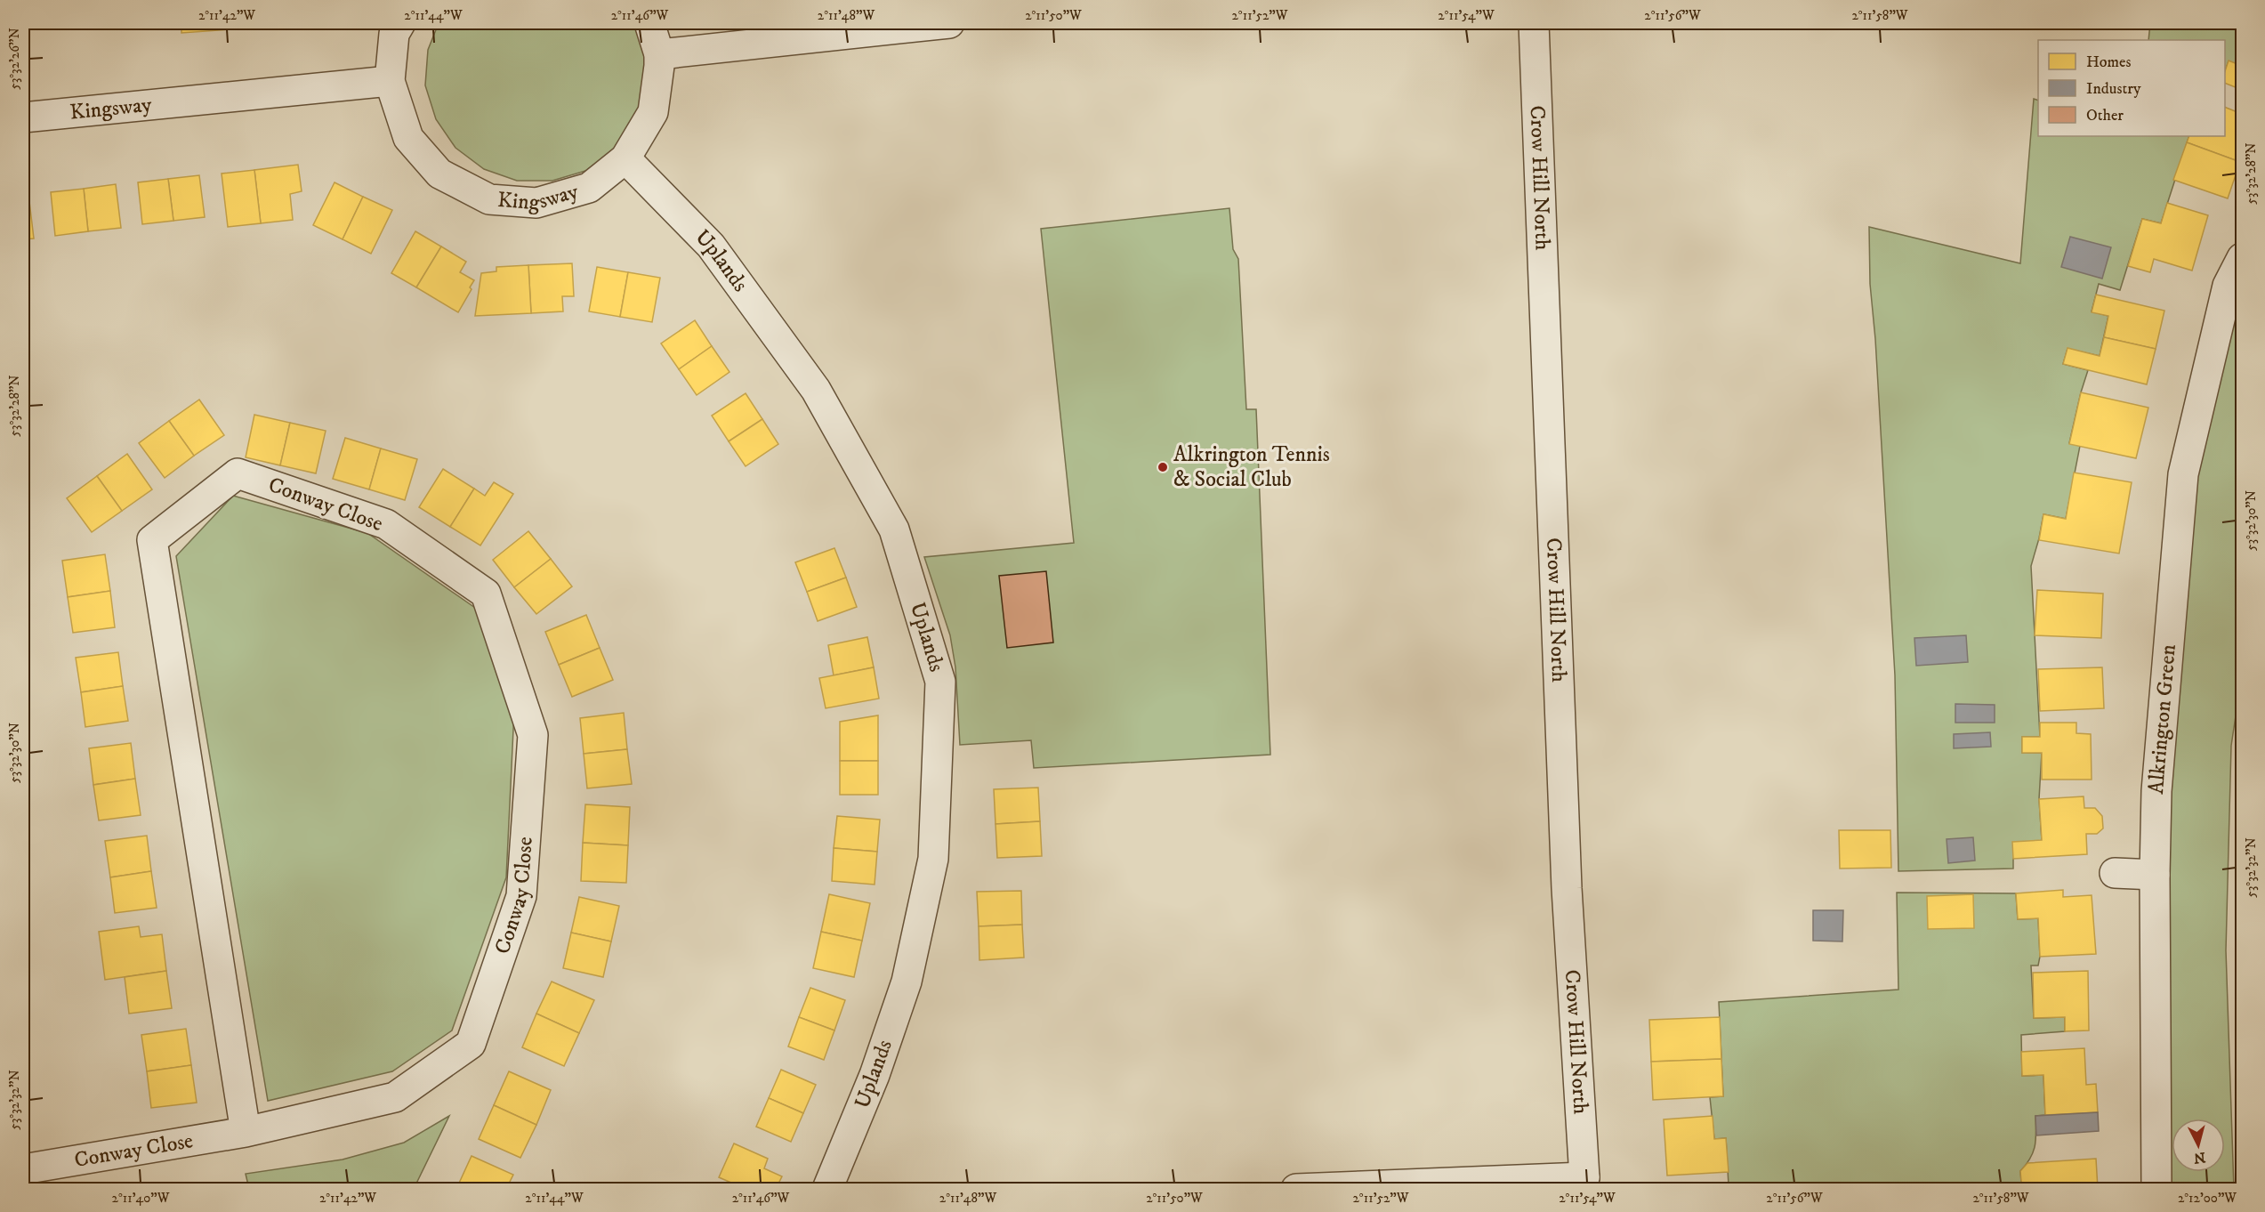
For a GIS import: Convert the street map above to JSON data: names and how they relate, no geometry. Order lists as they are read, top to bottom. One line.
{"streets":{"street":["Kingsway","Crow Hill North","Uplands","Conway Close","Alkrington Green"]},"crossings":[["Kingsway","Uplands"]],"places":["Alkrington Tennis & Social Club"],"legend":["Homes","Industry","Other"],"north":"bottom","coordinates":["2°11'42\"W","2°11'44\"W","2°11'46\"W","2°11'48\"W","2°11'50\"W","2°11'52\"W","2°11'54\"W","2°11'56\"W","2°11'58\"W","53°32'26\"N","53°32'28\"N","53°32'30\"N","53°32'32\"N","2°11'40\"W","2°12'00\"W"]}
